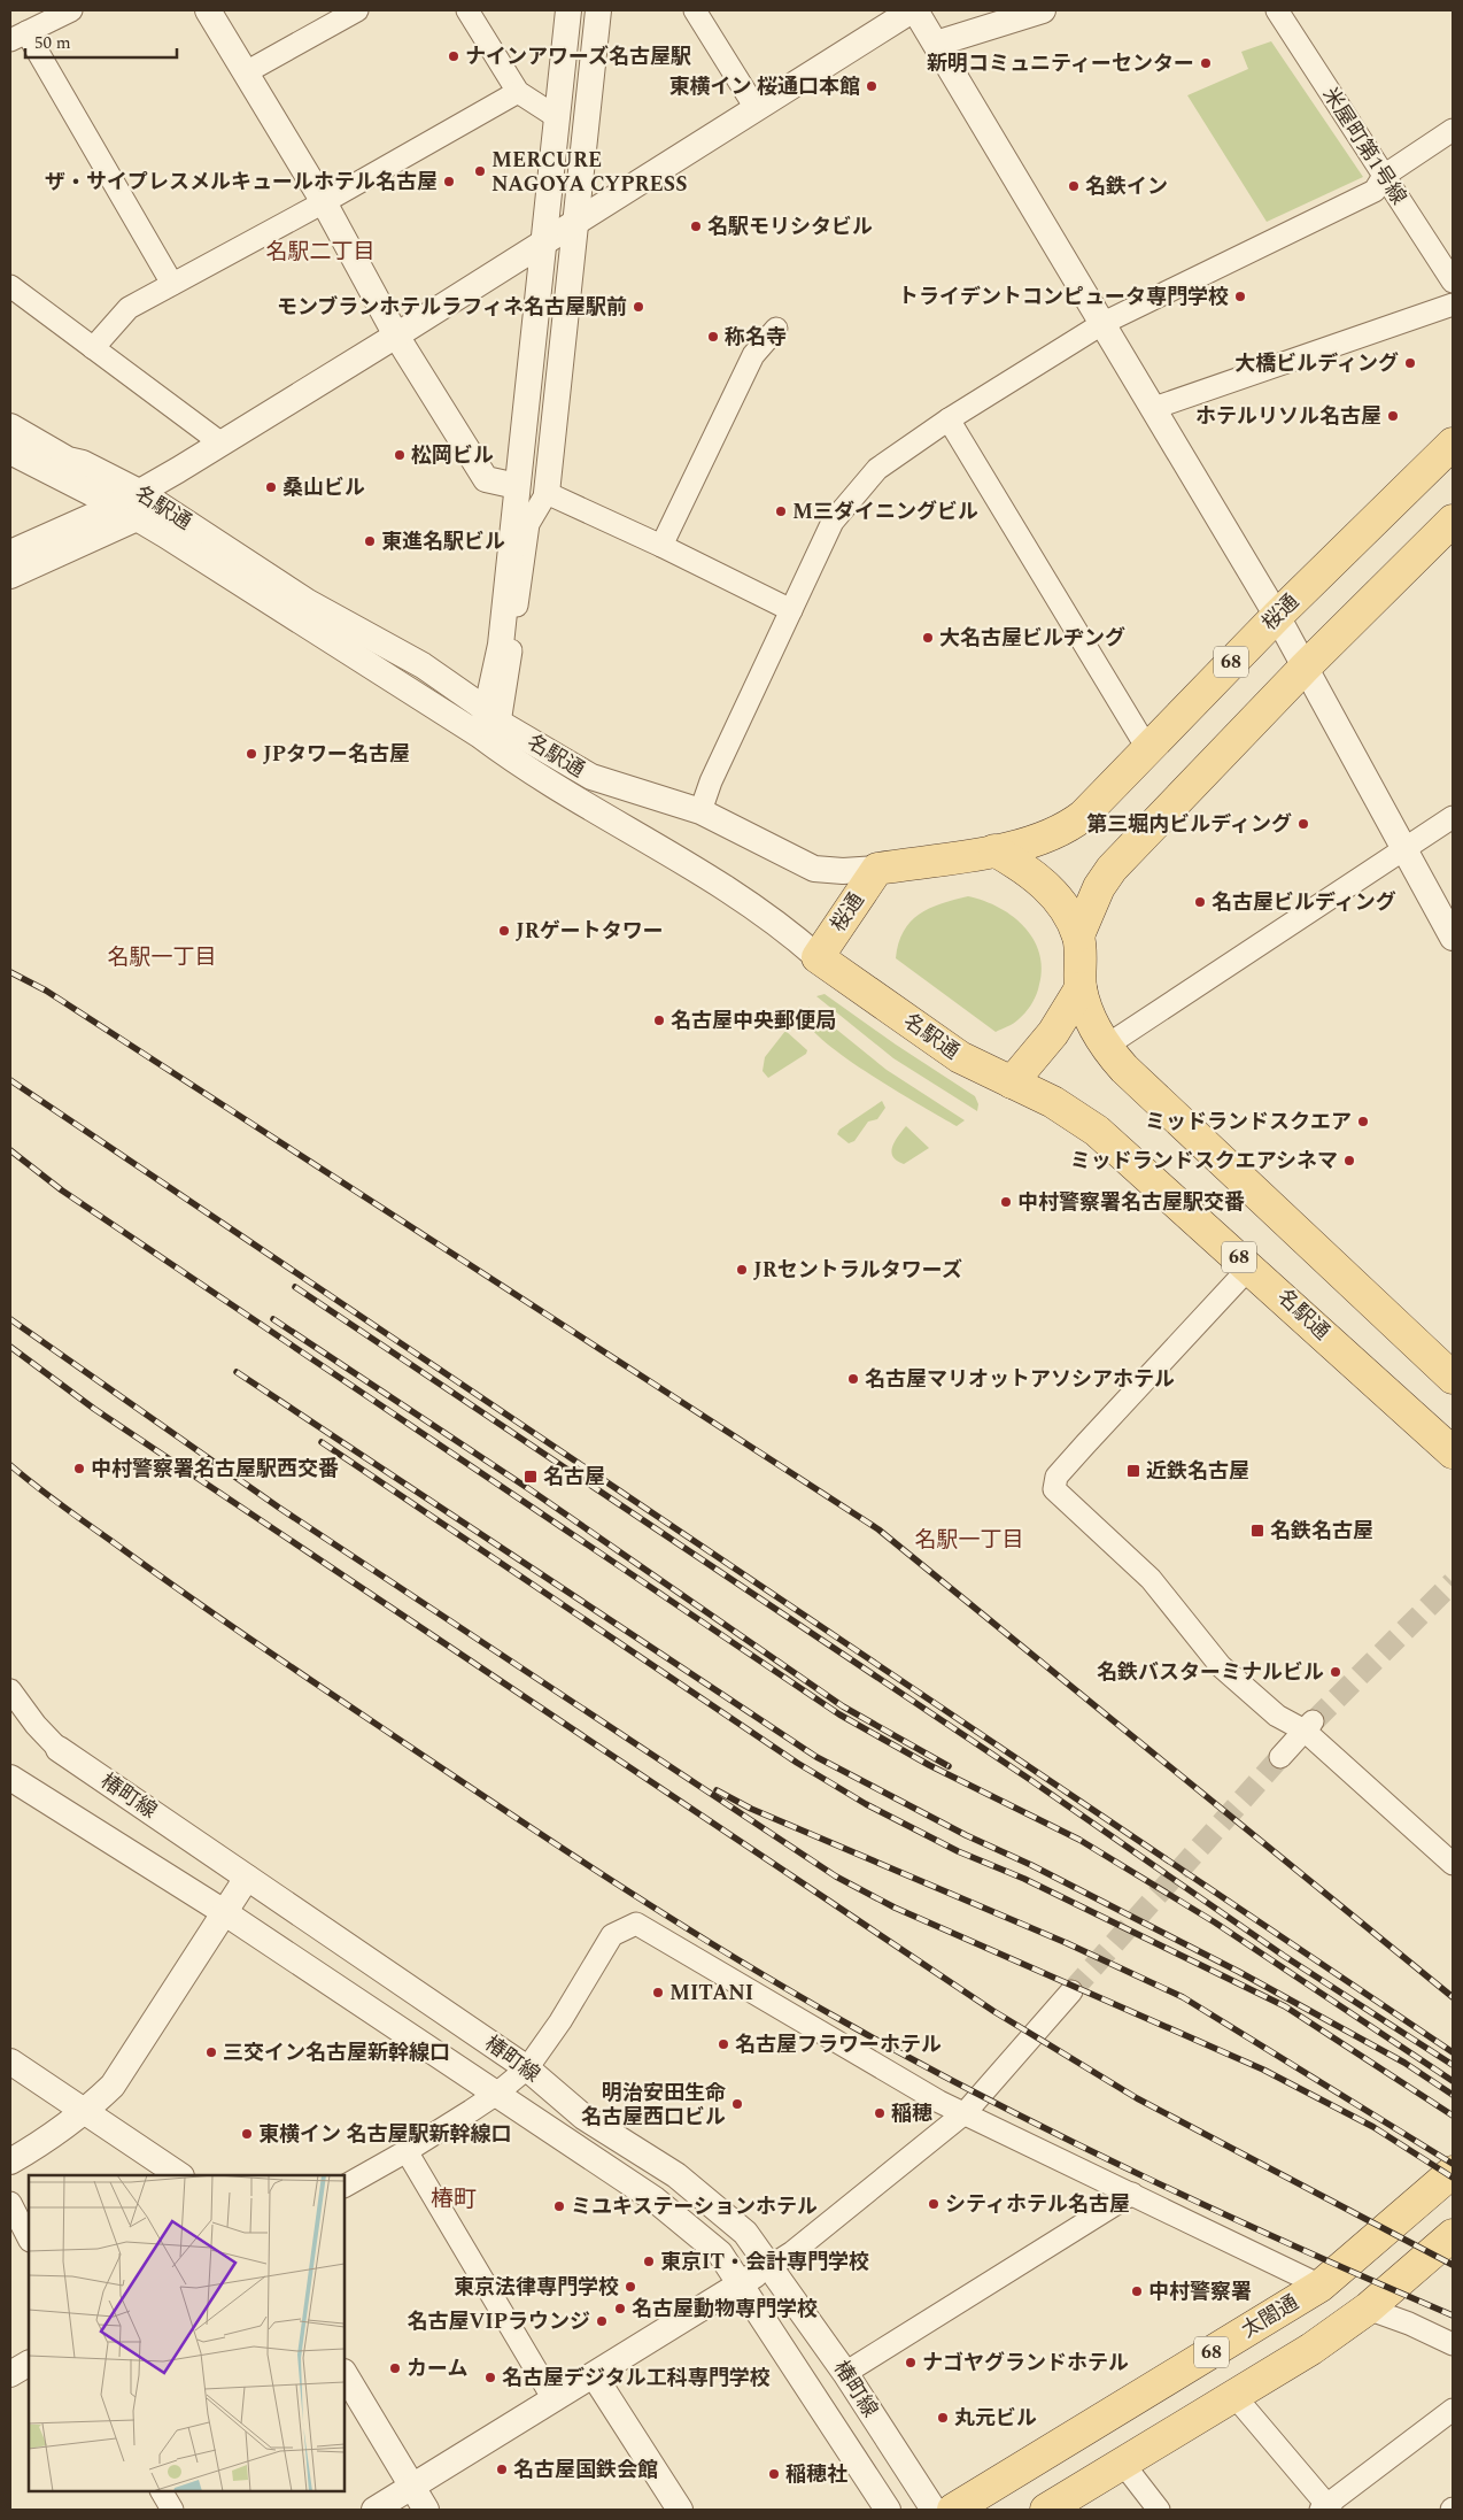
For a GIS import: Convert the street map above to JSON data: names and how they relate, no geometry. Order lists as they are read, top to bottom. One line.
{"streets":{"main road":["名駅通","桜通","68","太閤通"],"street":["米屋町第1号線","椿町線"]},"crossings":[["名駅通","桜通"]],"districts":["名駅二丁目","名駅一丁目","名駅一丁目","椿町"],"places":{"other":["ナインアワーズ名古屋駅","新明コミュニティーセンター","東横イン 桜通口本館","MERCURE NAGOYA CYPRESS","ザ・サイプレスメルキュールホテル名古屋","名鉄イン","名駅モリシタビル","トライデントコンピュータ専門学校","モンブランホテルラフィネ名古屋駅前","称名寺","大橋ビルディング","ホテルリソル名古屋","松岡ビル","桑山ビル","M三ダイニングビル","東進名駅ビル","大名古屋ビルヂング","JPタワー名古屋","第三堀内ビルディング","名古屋ビルディング","JRゲートタワー","名古屋中央郵便局","ミッドランドスクエア","ミッドランドスクエアシネマ","中村警察署名古屋駅交番","JRセントラルタワーズ","名古屋マリオットアソシアホテル","中村警察署名古屋駅西交番","名鉄バスターミナルビル","MITANI","名古屋フラワーホテル","三交イン名古屋新幹線口","明治安田生命 名古屋西口ビル","稲穂","東横イン 名古屋駅新幹線口","シティホテル名古屋","ミユキステーションホテル","東京IT・会計専門学校","東京法律専門学校","中村警察署","名古屋動物専門学校","名古屋VIPラウンジ","ナゴヤグランドホテル","カーム","名古屋デジタル工科専門学校","丸元ビル","名古屋国鉄会館","稲穂社"],"transit":["近鉄名古屋","名古屋","名鉄名古屋"]},"scale_bar":"50 m"}
